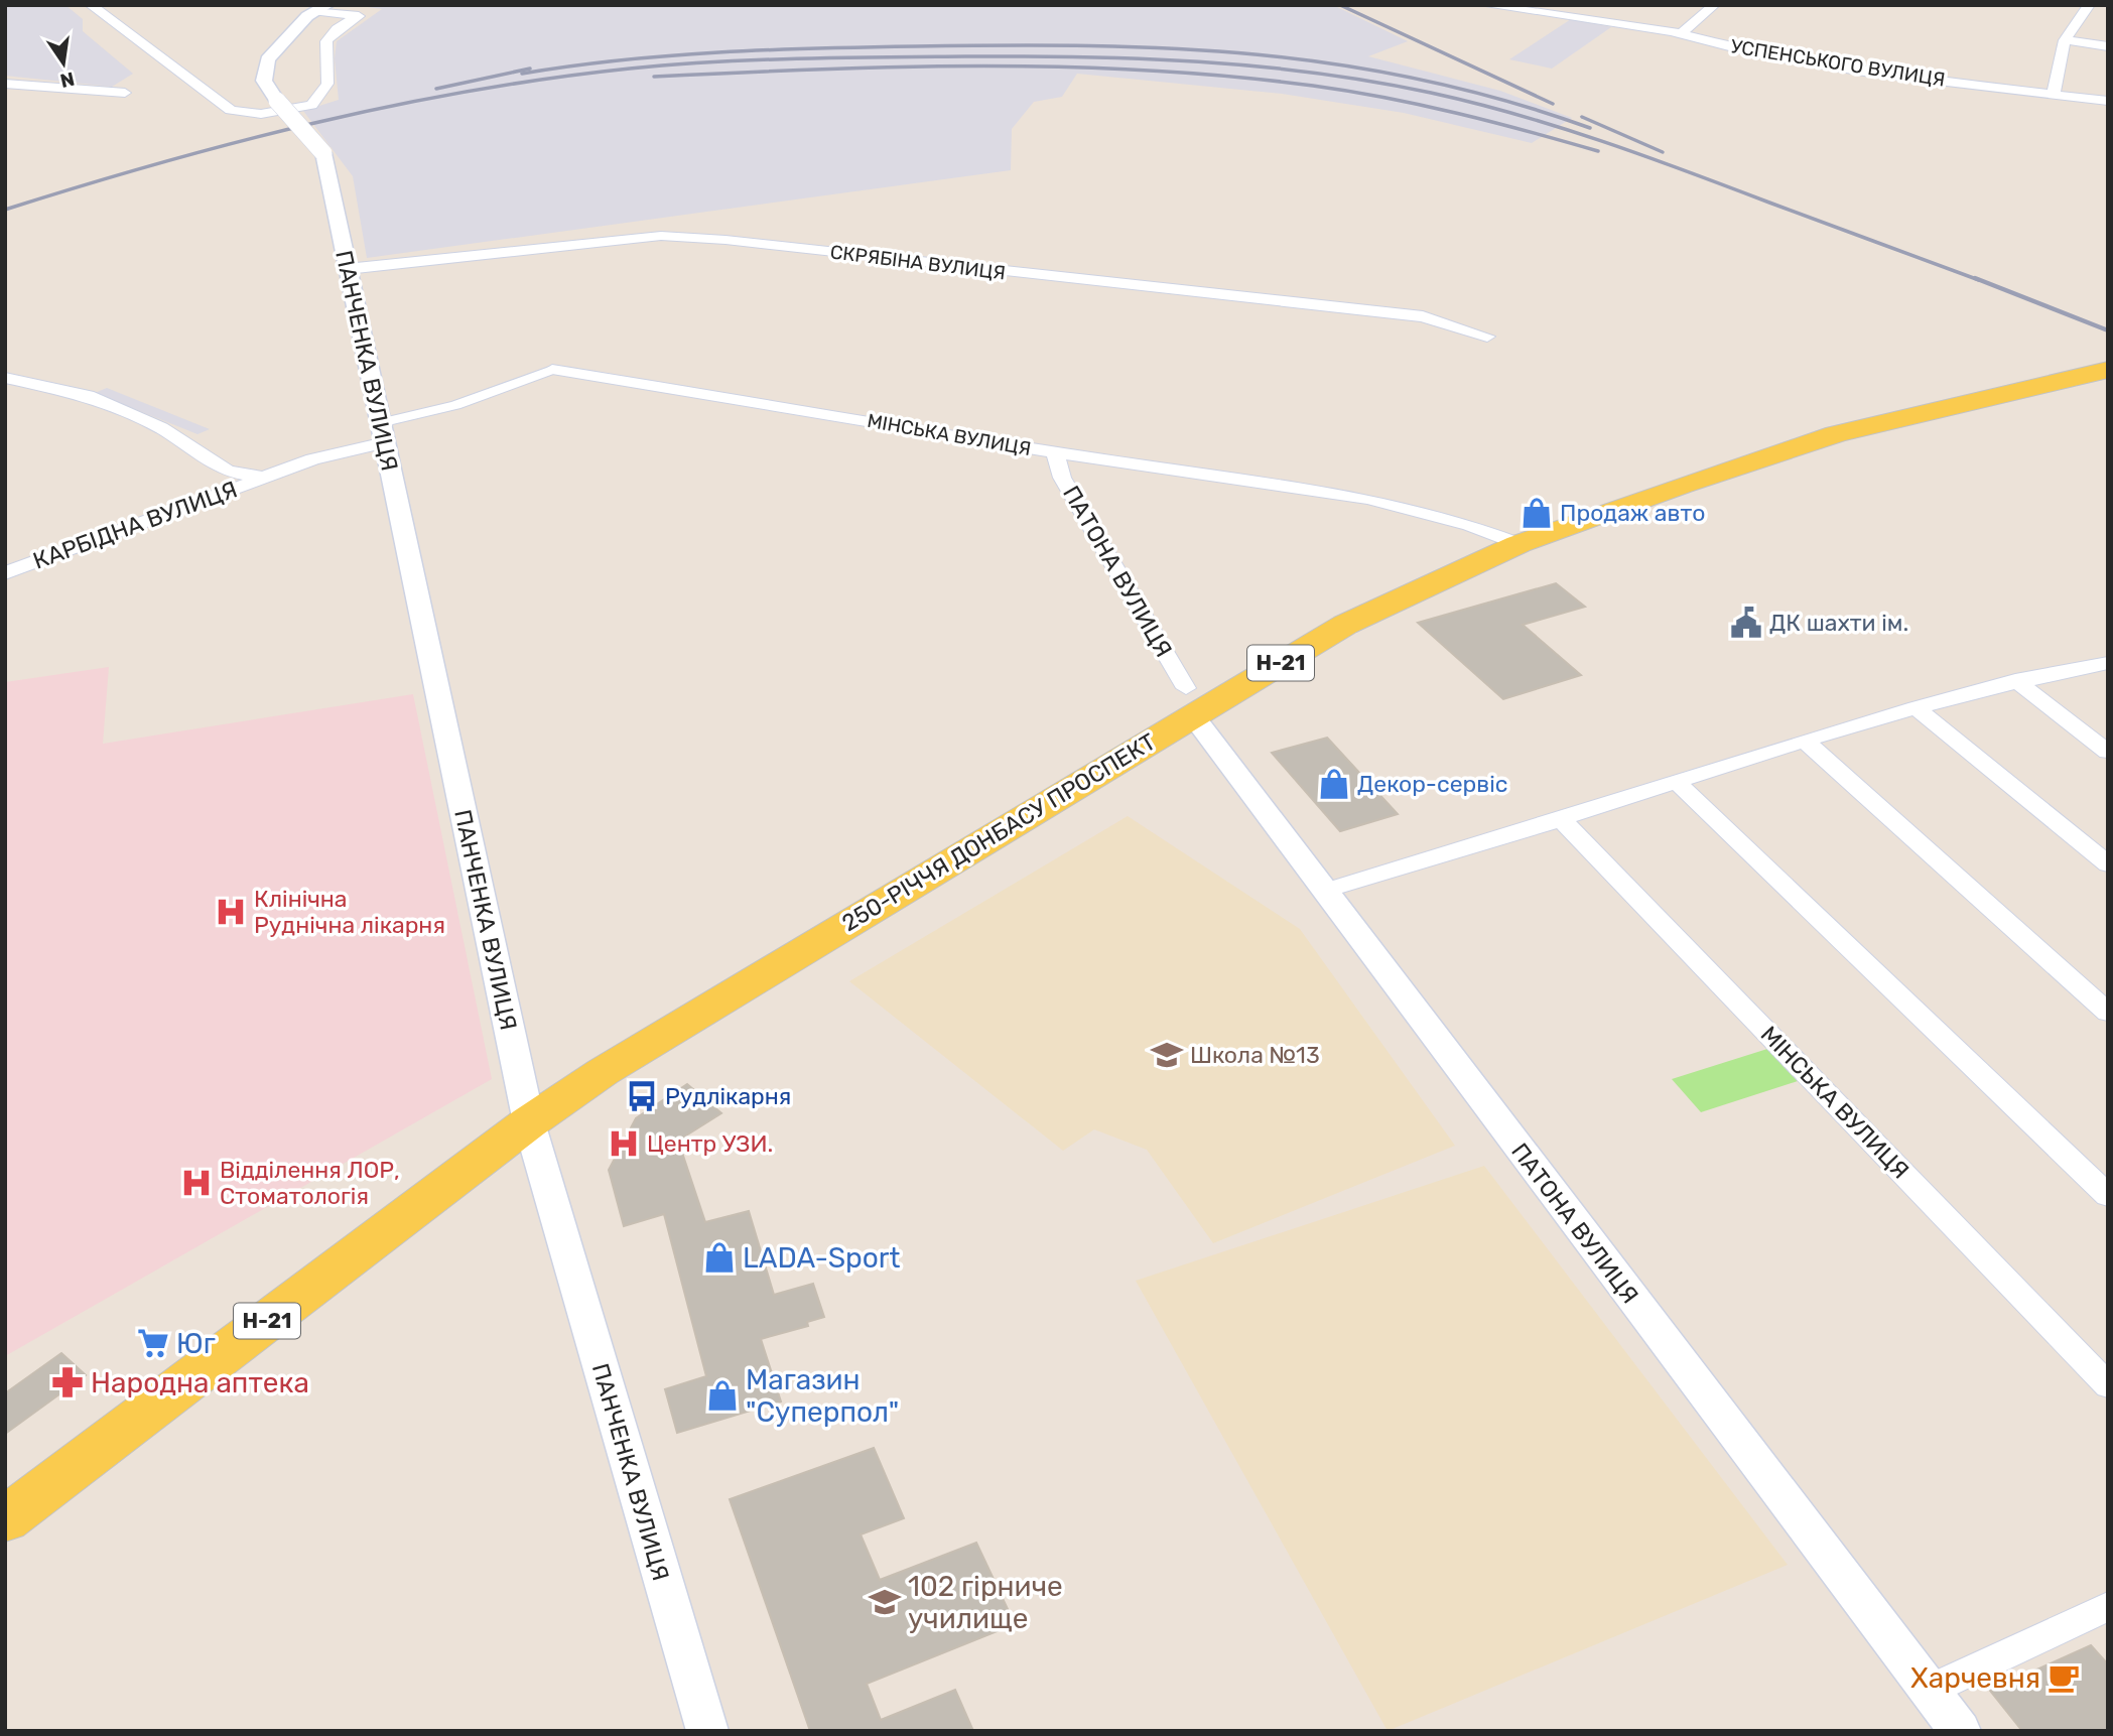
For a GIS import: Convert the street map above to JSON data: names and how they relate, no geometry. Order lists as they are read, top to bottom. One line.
{"streets":{"main road":["Н-21","250-РІЧЧЯ ДОНБАСУ ПРОСПЕКТ"],"street":["УСПЕНСЬКОГО ВУЛИЦЯ","СКРЯБІНА ВУЛИЦЯ","ПАНЧЕНКА ВУЛИЦЯ","МІНСЬКА ВУЛИЦЯ","КАРБІДНА ВУЛИЦЯ","ПАТОНА ВУЛИЦЯ"]},"crossings":[["СКРЯБІНА ВУЛИЦЯ","ПАНЧЕНКА ВУЛИЦЯ"],["ПАНЧЕНКА ВУЛИЦЯ","МІНСЬКА ВУЛИЦЯ"],["ПАНЧЕНКА ВУЛИЦЯ","КАРБІДНА ВУЛИЦЯ"],["ПАНЧЕНКА ВУЛИЦЯ","250-РІЧЧЯ ДОНБАСУ ПРОСПЕКТ"],["МІНСЬКА ВУЛИЦЯ","КАРБІДНА ВУЛИЦЯ"],["МІНСЬКА ВУЛИЦЯ","ПАТОНА ВУЛИЦЯ"],["МІНСЬКА ВУЛИЦЯ","250-РІЧЧЯ ДОНБАСУ ПРОСПЕКТ"],["ПАТОНА ВУЛИЦЯ","250-РІЧЧЯ ДОНБАСУ ПРОСПЕКТ"]],"places":{"shop":["Продаж авто","Декор-сервіс","LADA-Sport","Магазин \"Суперпол\""],"public building":["ДК шахти ім."],"hospital":["Клінічна Руднічна лікарня","Центр УЗИ.","Відділення ЛОР, Стоматологія"],"school or university":["Школа №13","102 гірниче училище"],"bus stop":["Рудлікарня"],"supermarket":["Юг"],"pharmacy":["Народна аптека"],"cafe":["Харчевня"]},"north":"bottom"}
